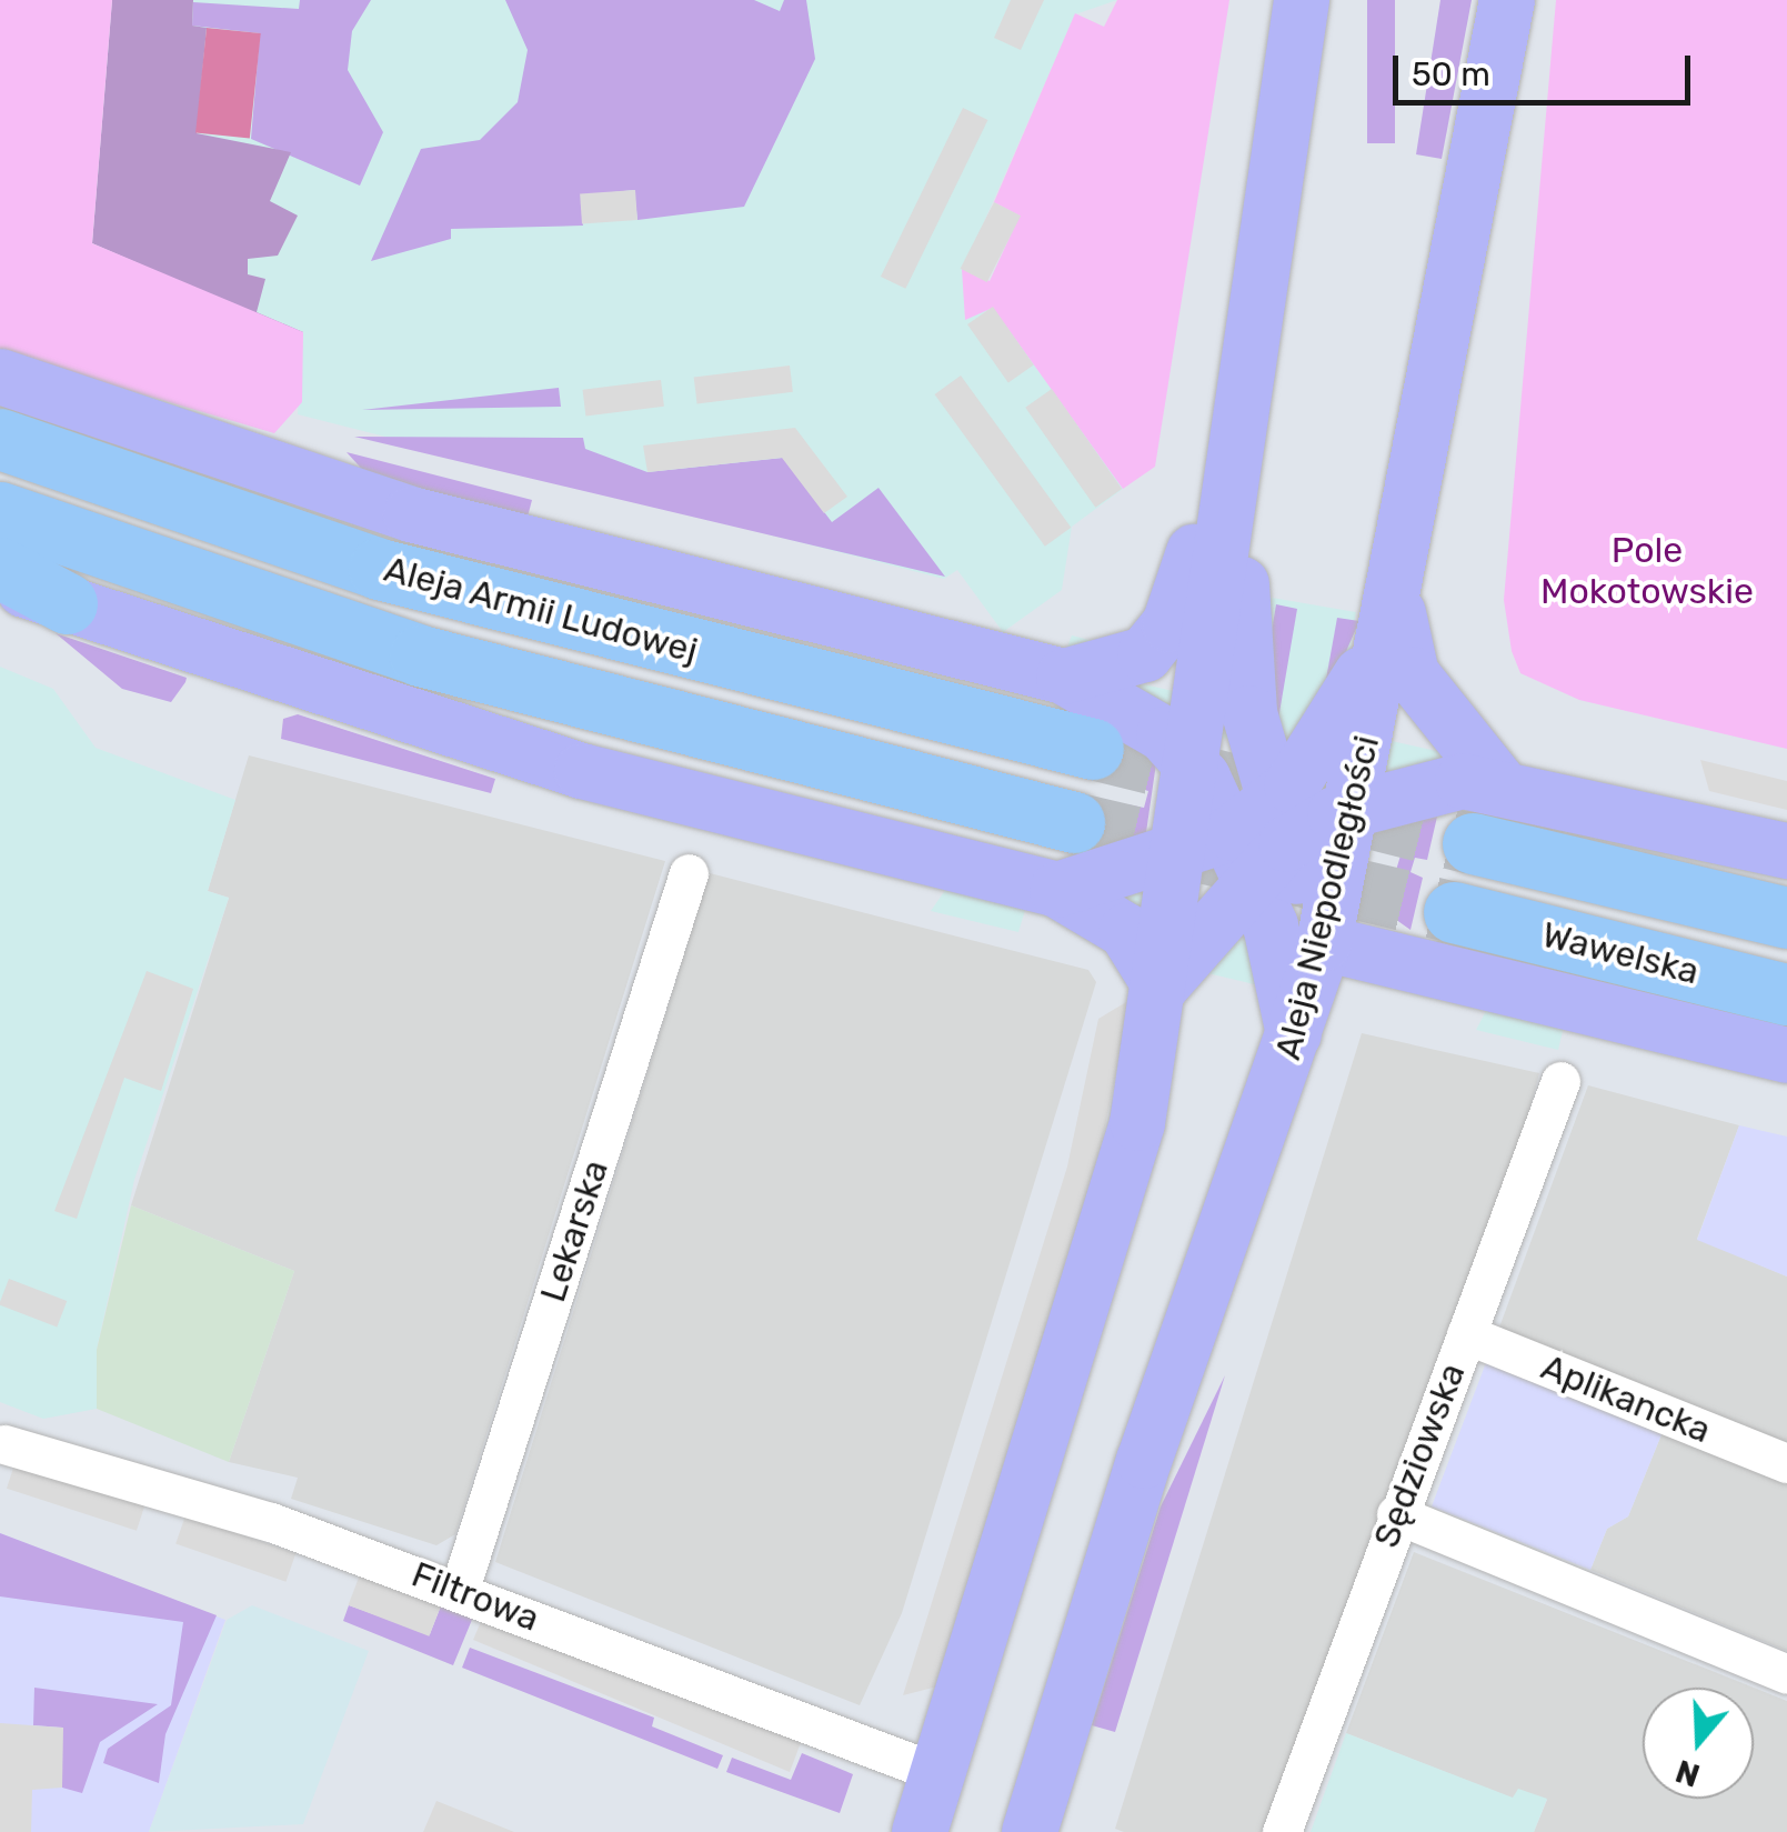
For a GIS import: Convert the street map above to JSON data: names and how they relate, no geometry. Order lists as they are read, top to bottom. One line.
{"streets":{"main road":["Aleja Armii Ludowej","Aleja Niepodległości","Wawelska"],"street":["Lekarska","Aplikancka","Sędziowska","Filtrowa"]},"crossings":[["Lekarska","Filtrowa"],["Aplikancka","Sędziowska"]],"parks":["Pole Mokotowskie"],"scale_bar":"50 m","north":"bottom"}
